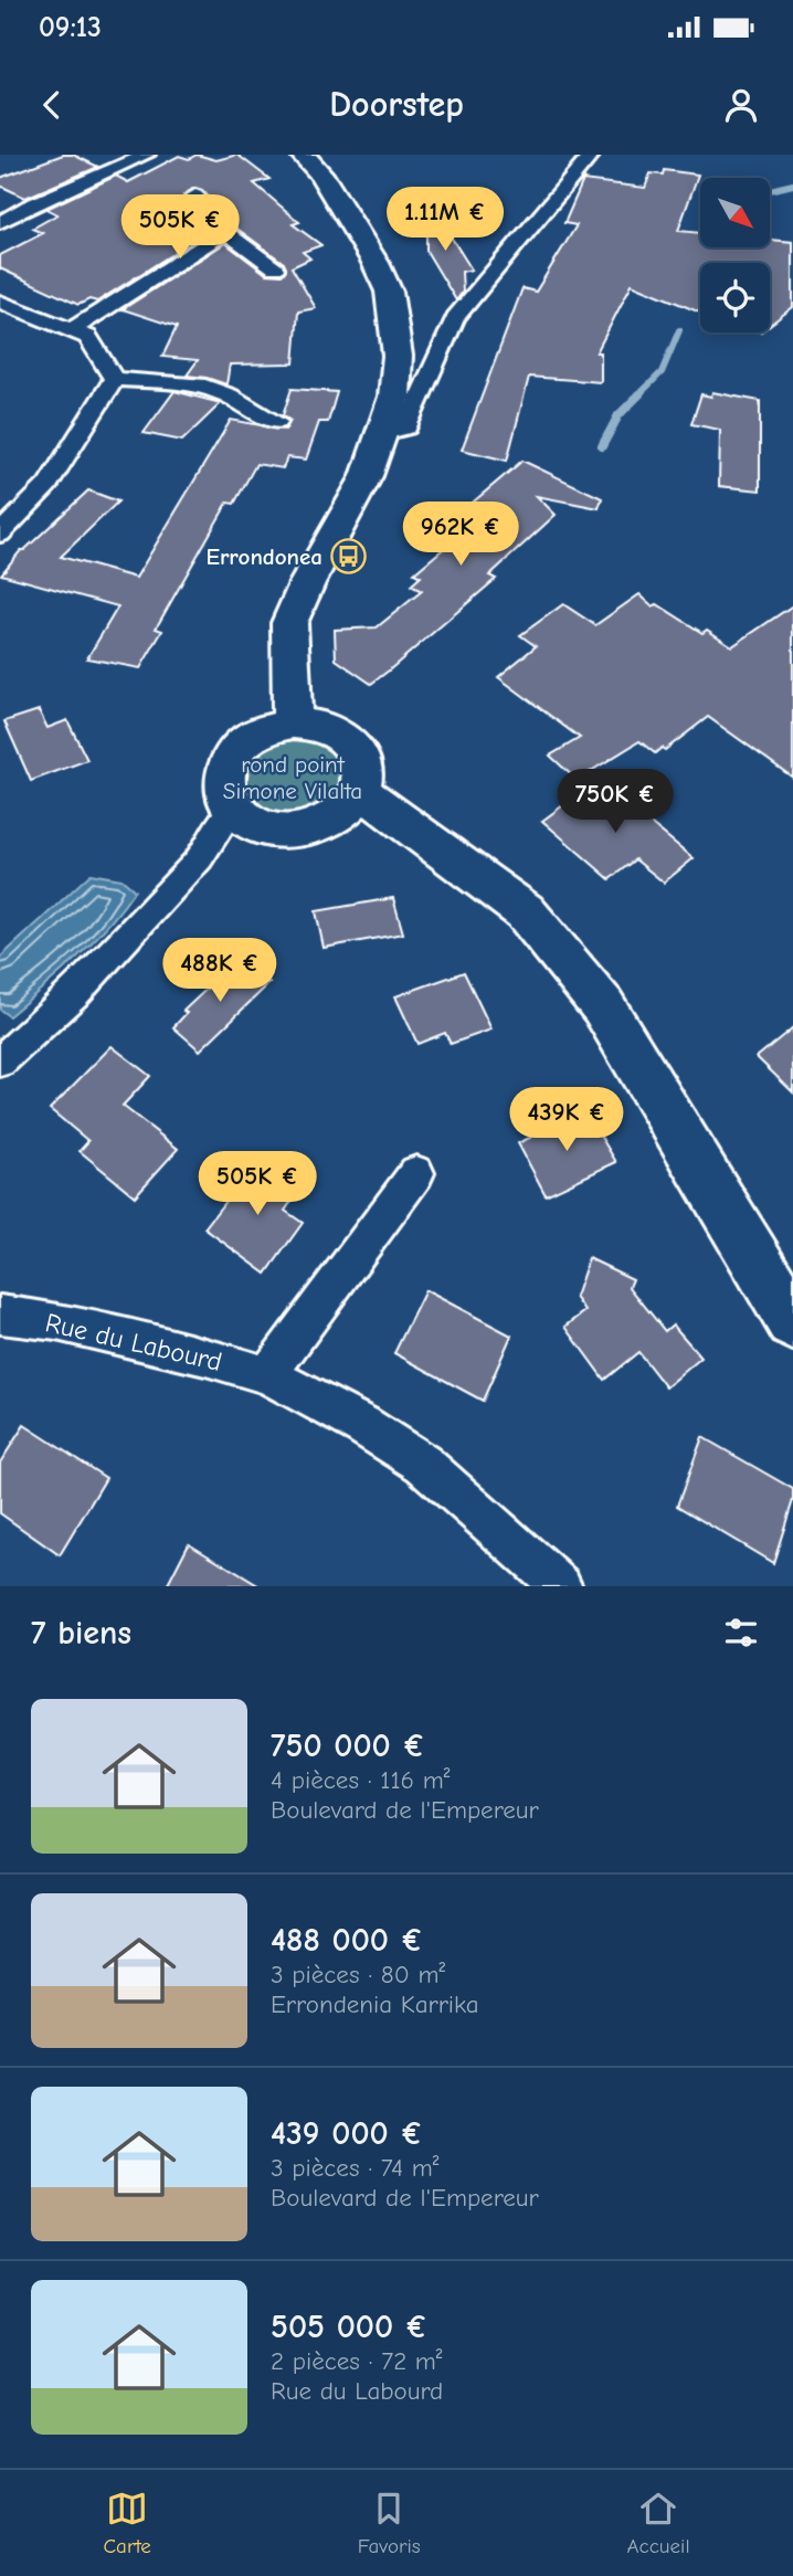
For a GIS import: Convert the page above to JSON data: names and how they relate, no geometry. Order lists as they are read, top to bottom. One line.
{"streets":{"street":["Rue du Labourd"]},"parks":["rond point Simone Vilalta"],"places":{"bus stop":["Errondonea"]},"north":"bottom right","page":{"status":"09:13","header":"Doorstep","price":["1.11M €","505K €","962K €","750K €","488K €","439K €","505K €"],"heading":"7 biens","list":[{"name":"750 000 €","note":"4 pièces · 116 m² · Boulevard de l'Empereur"},{"name":"488 000 €","note":"3 pièces · 80 m² · Errondenia Karrika"},{"name":"439 000 €","note":"3 pièces · 74 m² · Boulevard de l'Empereur"},{"name":"505 000 €","note":"2 pièces · 72 m² · Rue du Labourd"}],"tabs":["Carte","Favoris","Accueil"]}}
